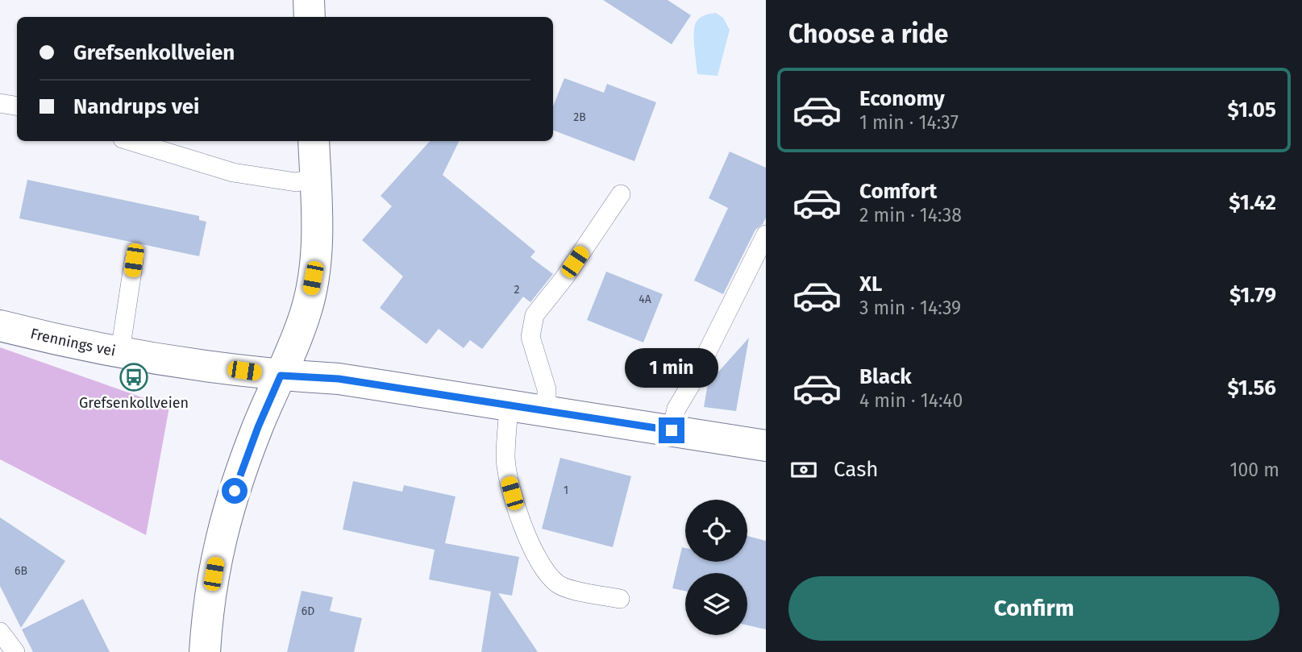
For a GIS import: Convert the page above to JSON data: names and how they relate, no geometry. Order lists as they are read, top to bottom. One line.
{"streets":{"street":["Frennings vei"]},"places":{"bus stop":["Grefsenkollveien"]},"house_numbers":["2B","2","4A","1","6B","6D"],"page":{"heading":"Choose a ride","banner":["Grefsenkollveien","Nandrups vei"],"list":[{"name":"Economy","note":"1 min · 14:37","value":"$1.05"},{"name":"Comfort","note":"2 min · 14:38","value":"$1.42"},{"name":"XL","note":"3 min · 14:39","value":"$1.79"},{"name":"Black","note":"4 min · 14:40","value":"$1.56"}],"bubble":"1 min","pay":["Cash","100 m"],"buttons":"Confirm"}}
